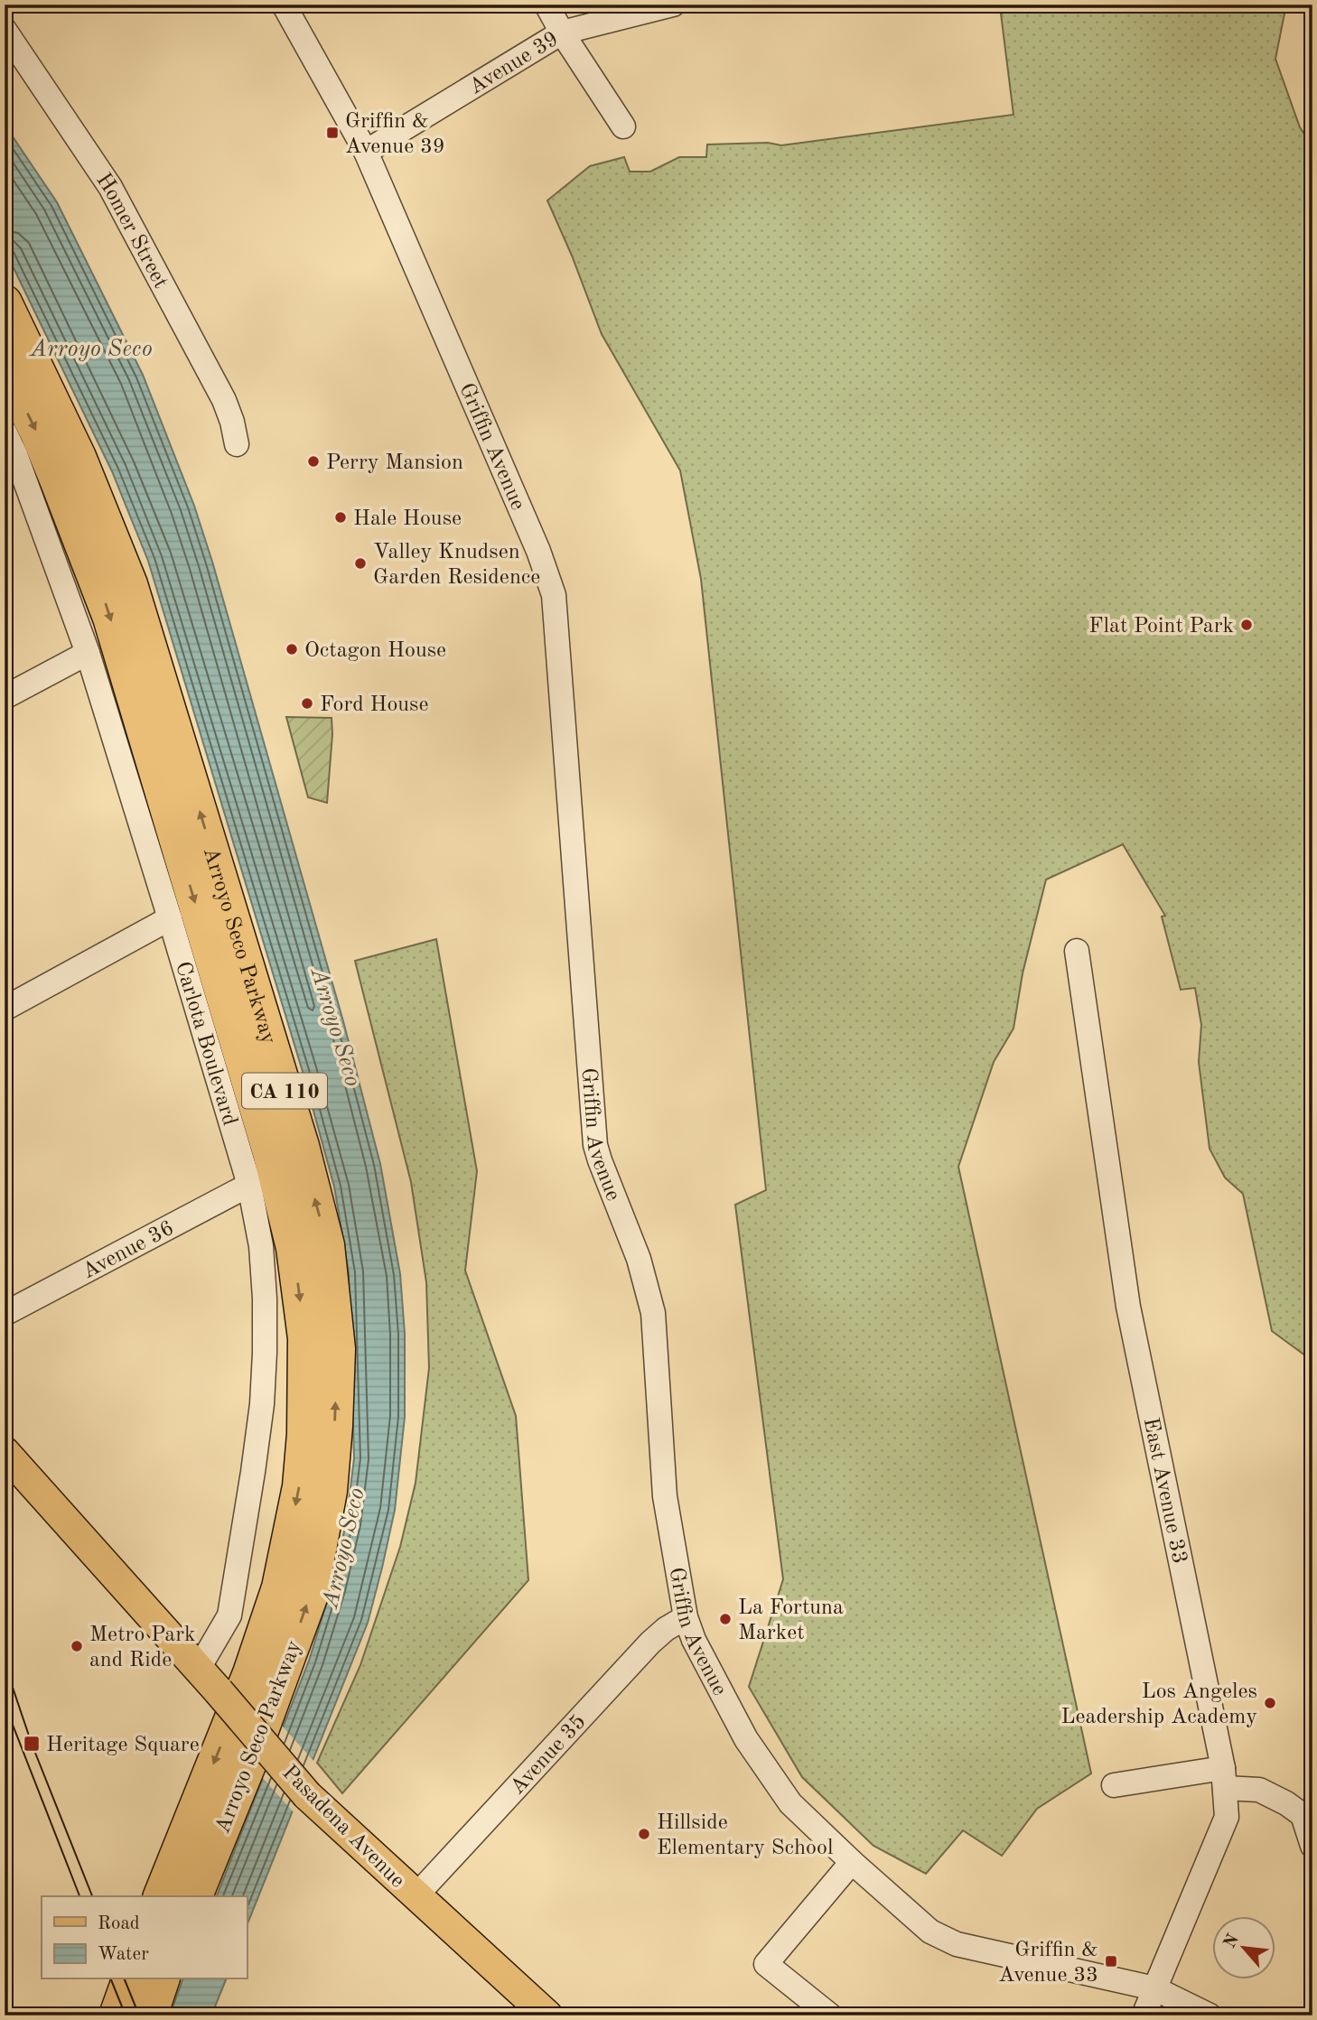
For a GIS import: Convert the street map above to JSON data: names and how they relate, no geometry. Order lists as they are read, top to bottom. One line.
{"streets":{"highway":["Arroyo Seco Parkway","CA 110"],"main road":["Pasadena Avenue"],"street":["Avenue 39","Homer Street","Griffin Avenue","Carlota Boulevard","Avenue 36","East Avenue 33","Avenue 35"]},"crossings":[["Avenue 39","Griffin Avenue"],["Griffin Avenue","East Avenue 33"],["Griffin Avenue","Avenue 35"],["Carlota Boulevard","Avenue 36"],["Carlota Boulevard","Pasadena Avenue"],["Avenue 35","Pasadena Avenue"]],"water":["Arroyo Seco"],"places":{"transit":["Griffin & Avenue 39","Heritage Square","Griffin & Avenue 33"],"other":["Perry Mansion","Hale House","Valley Knudsen Garden Residence","Flat Point Park","Octagon House","Ford House","La Fortuna Market","Metro Park and Ride","Los Angeles Leadership Academy","Hillside Elementary School"]},"legend":["Road","Water"],"north":"top left"}
